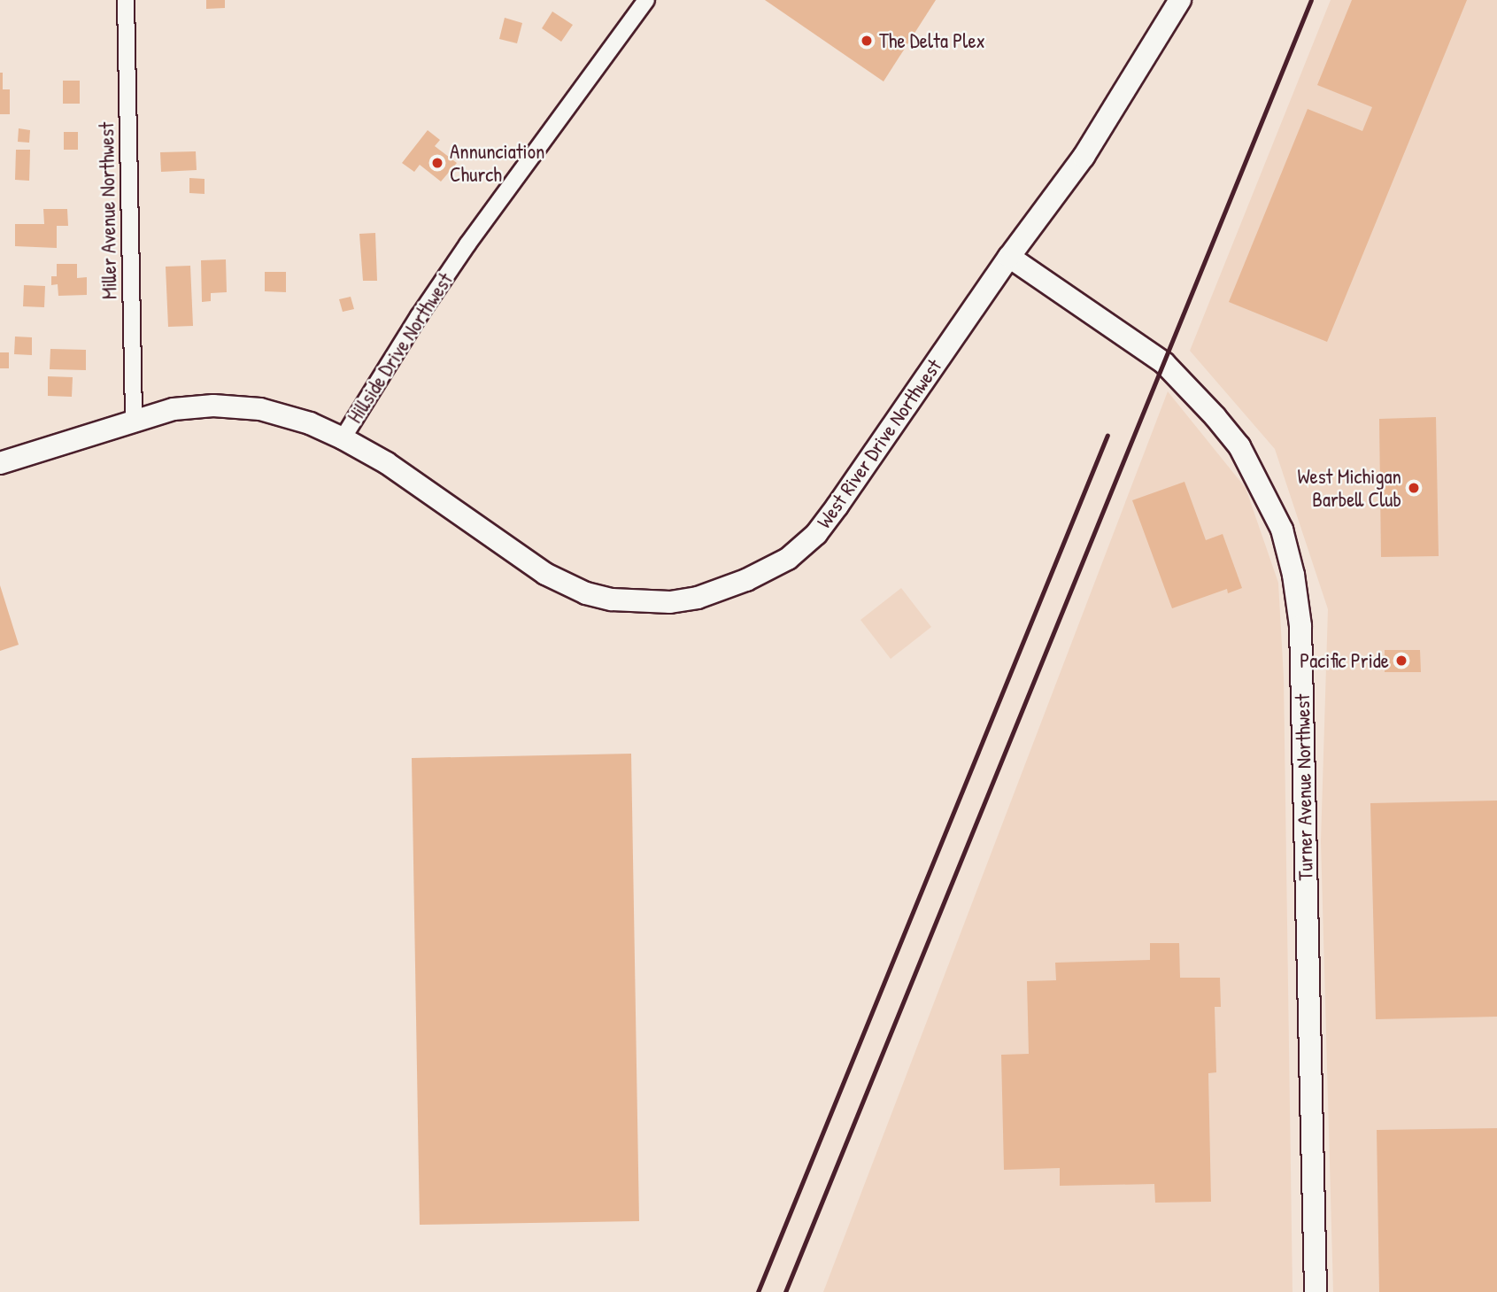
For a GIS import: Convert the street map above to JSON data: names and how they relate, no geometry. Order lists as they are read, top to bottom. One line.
{"streets":{"main road":["Hillside Drive Northwest","West River Drive Northwest","Turner Avenue Northwest"],"street":["Miller Avenue Northwest"]},"crossings":[["Miller Avenue Northwest","Hillside Drive Northwest"],["Hillside Drive Northwest","West River Drive Northwest"],["West River Drive Northwest","Turner Avenue Northwest"]],"places":["The Delta Plex","Annunciation Church","West Michigan Barbell Club","Pacific Pride"]}
